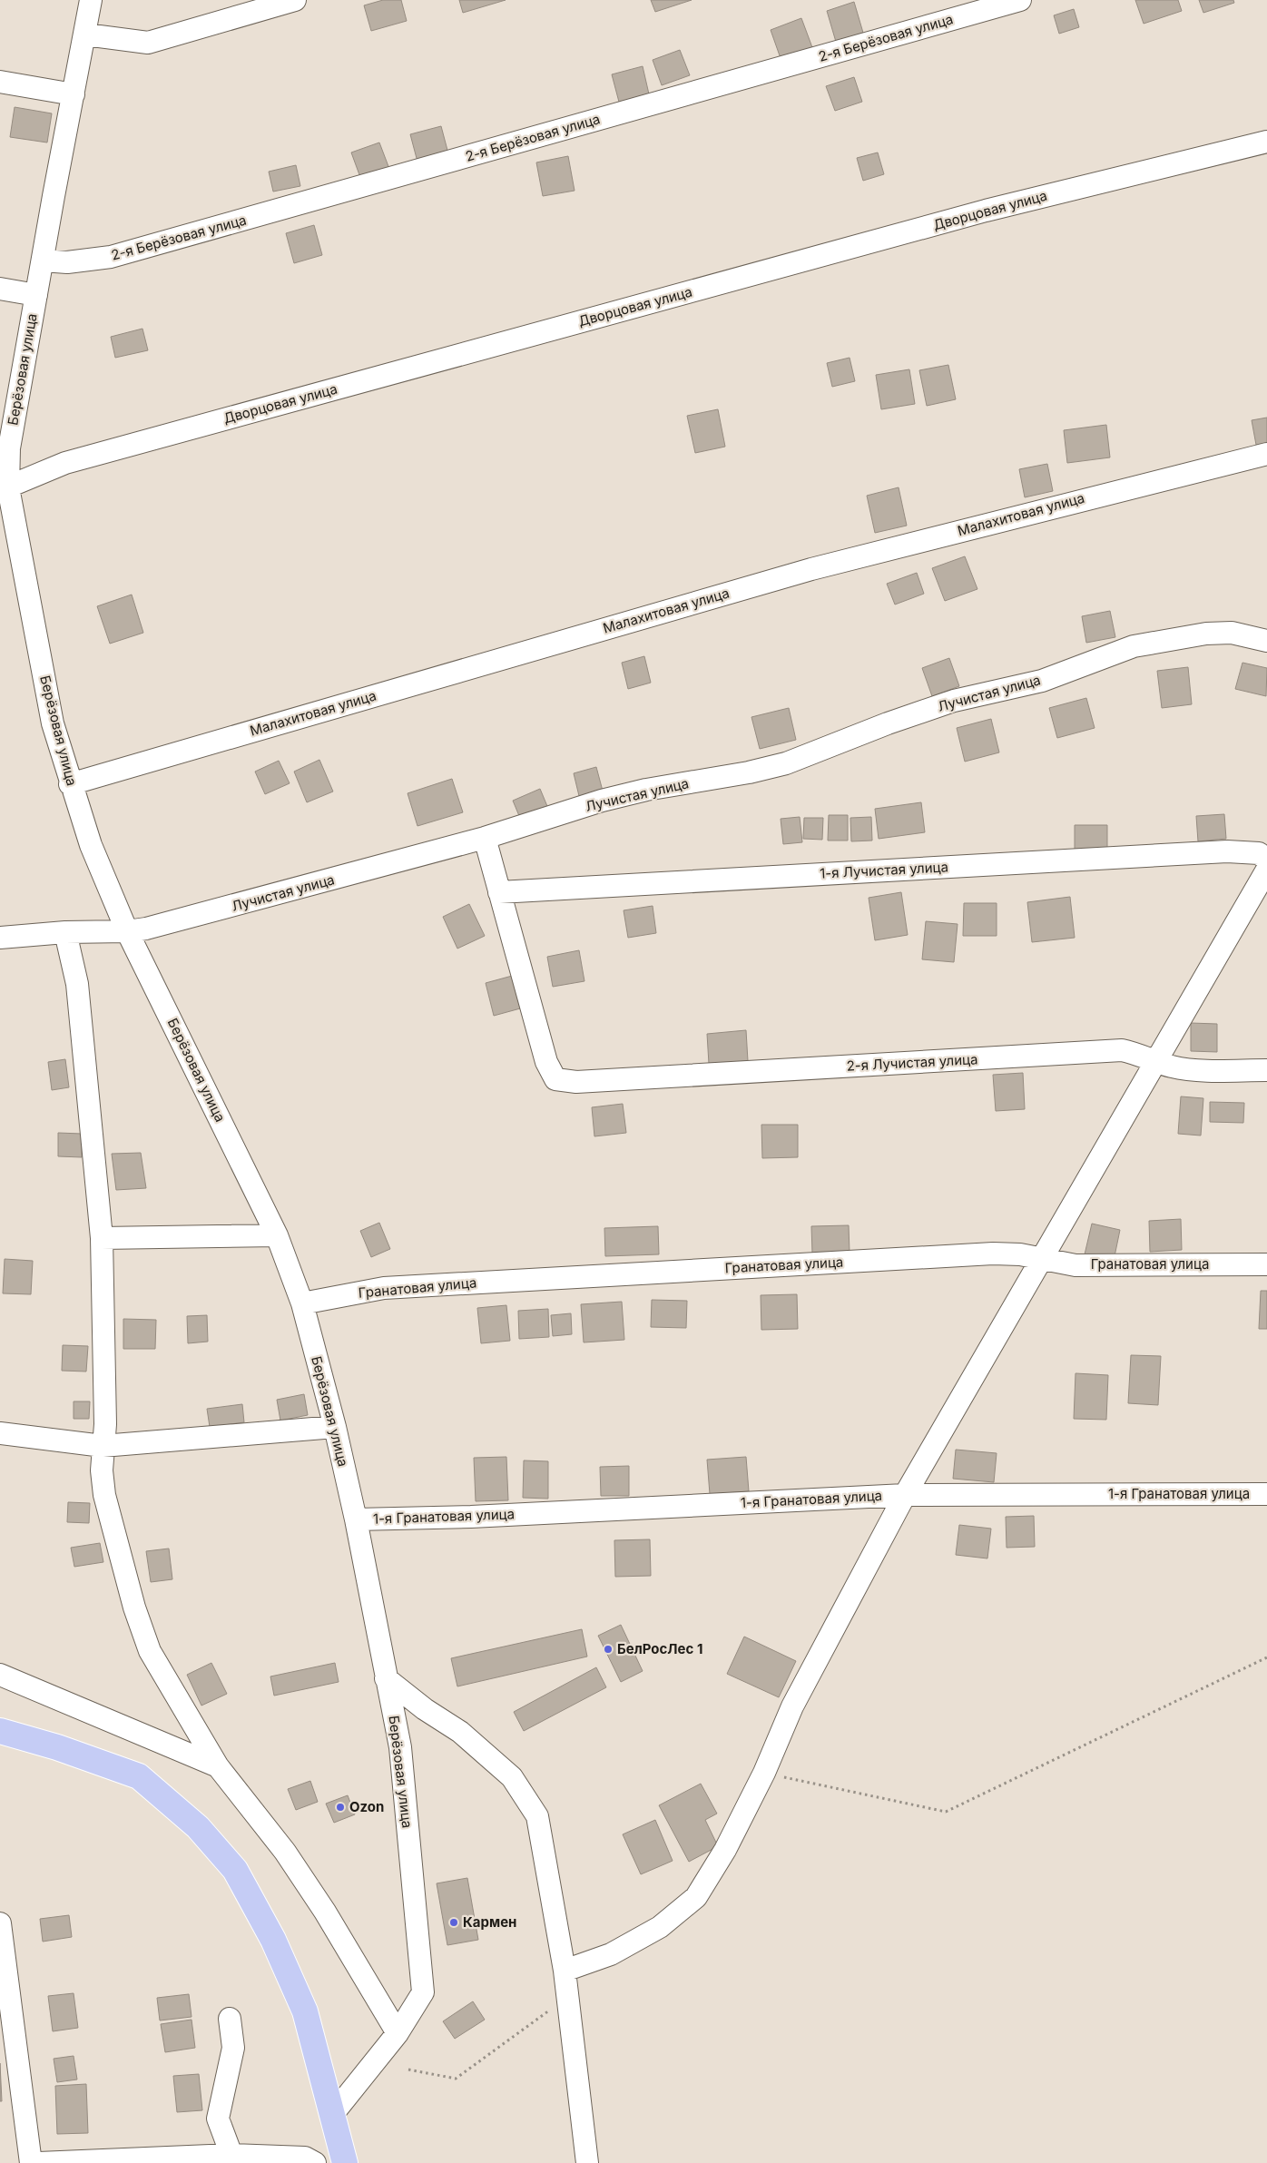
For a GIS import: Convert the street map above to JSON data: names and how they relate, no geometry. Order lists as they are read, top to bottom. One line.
{"streets":{"street":["2-я Берёзовая улица","Дворцовая улица","Берёзовая улица","Малахитовая улица","Лучистая улица","1-я Лучистая улица","2-я Лучистая улица","Гранатовая улица","1-я Гранатовая улица"]},"crossings":[["2-я Берёзовая улица","Берёзовая улица"],["Дворцовая улица","Берёзовая улица"],["Берёзовая улица","Малахитовая улица"],["Берёзовая улица","Лучистая улица"],["Берёзовая улица","Гранатовая улица"],["Берёзовая улица","1-я Гранатовая улица"],["1-я Лучистая улица","2-я Лучистая улица"]],"places":["БелРосЛес 1","Ozon","Кармен"]}
